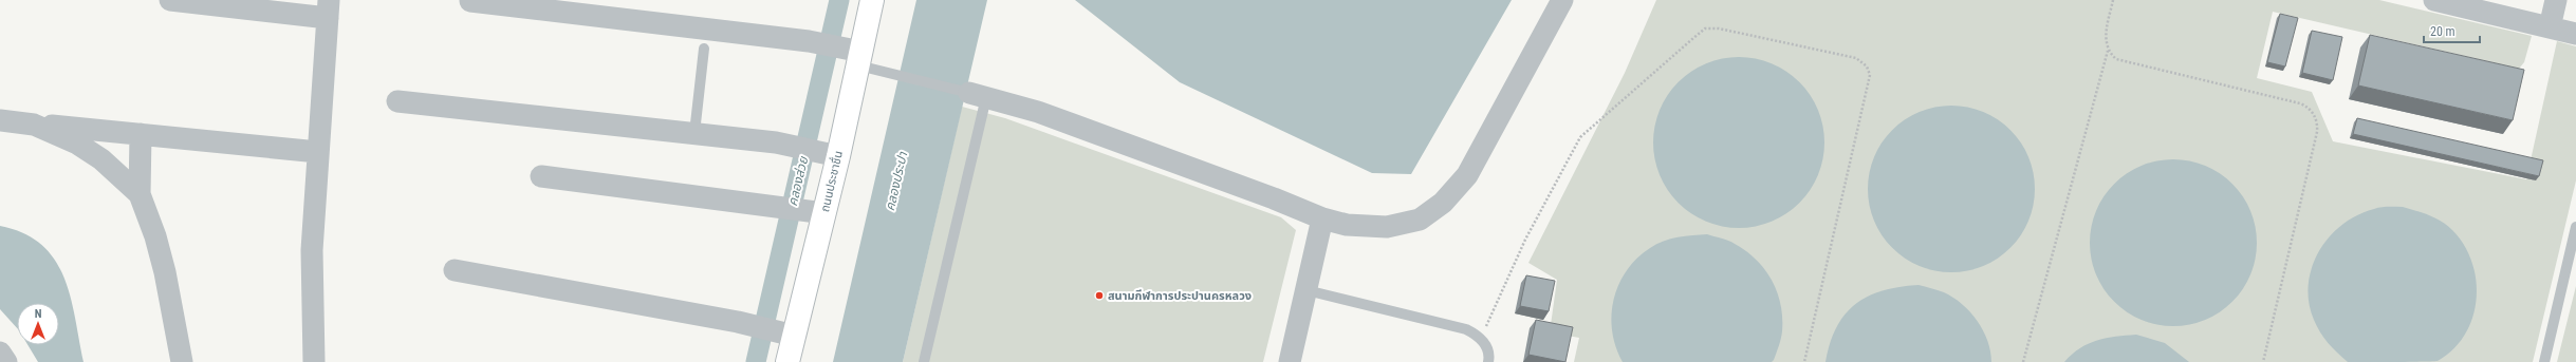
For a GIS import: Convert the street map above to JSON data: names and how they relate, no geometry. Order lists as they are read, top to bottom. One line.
{"streets":{"main road":["ถนนประชาชื่น"]},"water":["คลองส่วย","คลองประปา"],"places":["สนามกีฬาการประปานครหลวง"],"scale_bar":"20 m","north":"top"}
